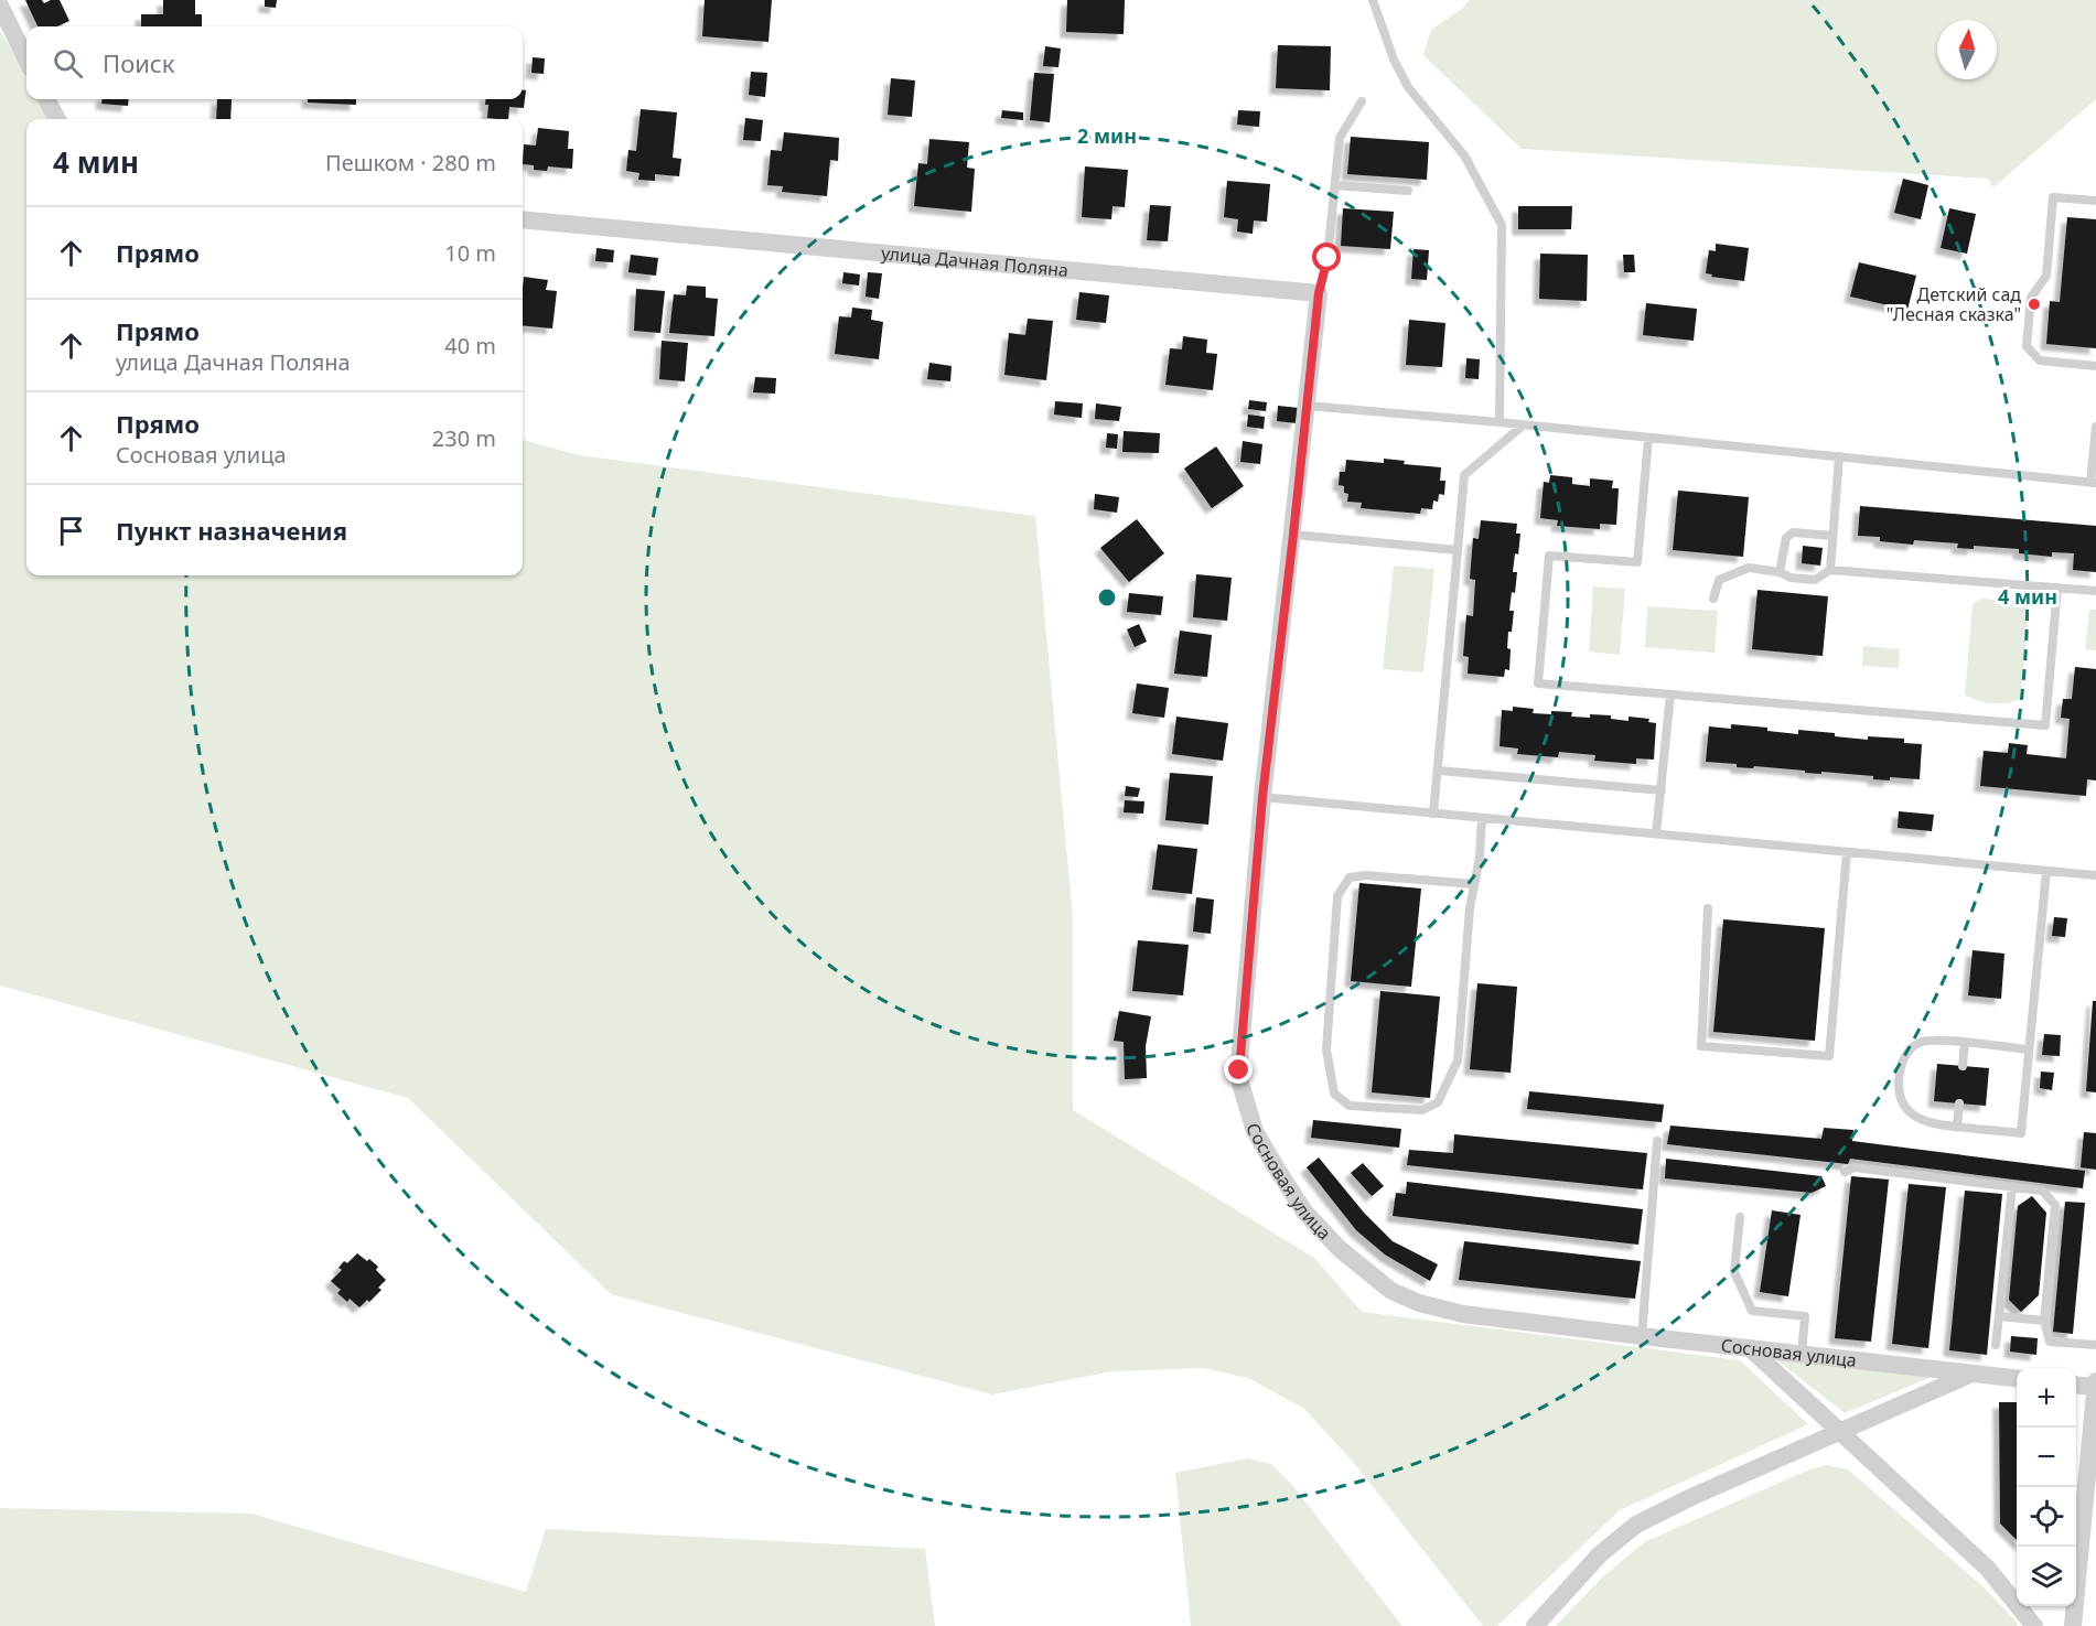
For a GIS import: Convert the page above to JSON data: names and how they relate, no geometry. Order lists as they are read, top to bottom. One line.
{"streets":{"street":["улица Дачная Поляна","Сосновая улица"]},"places":["Детский сад \"Лесная сказка\""],"north":"top","page":{"search":"Поиск","heading":["4 мин","Пешком · 280 m"],"list":[["Прямо","10 m"],["Прямо","улица Дачная Поляна","40 m"],["Прямо","Сосновая улица","230 m"],"Пункт назначения"],"map_buttons":["+","−"]},"rings":["2 мин","4 мин"]}
